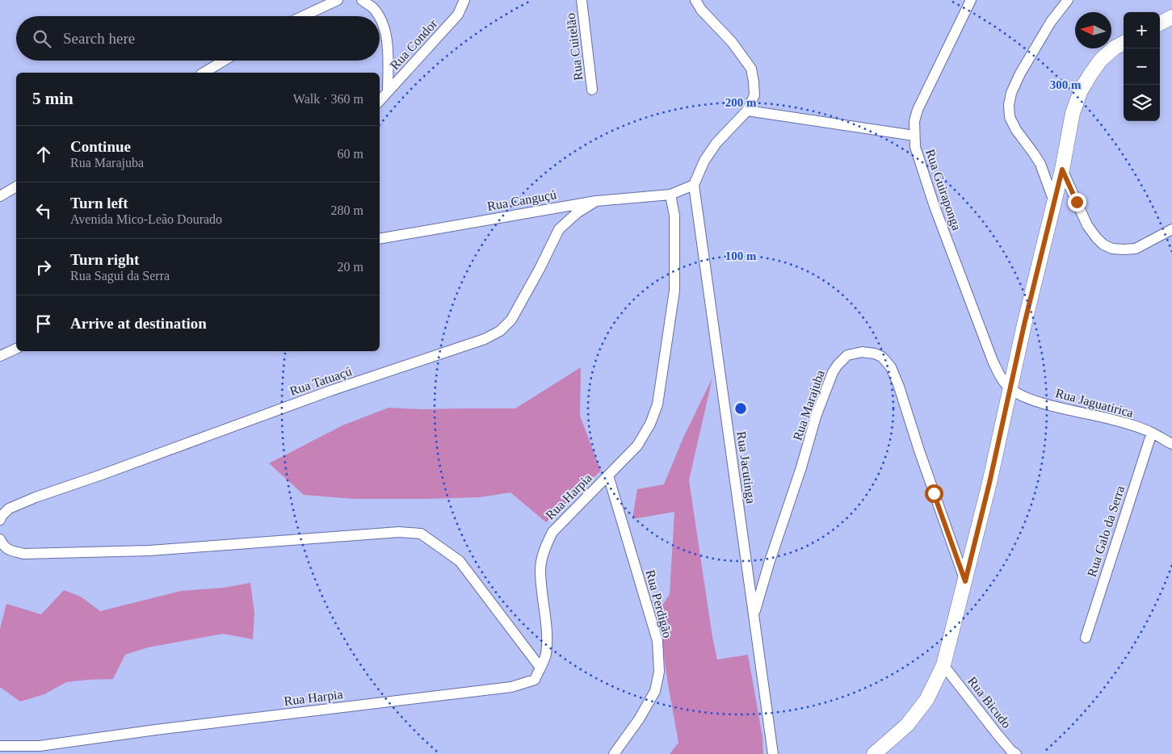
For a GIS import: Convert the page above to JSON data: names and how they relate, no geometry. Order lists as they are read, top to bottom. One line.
{"streets":{"street":["Rua Condor","Rua Cuitelão","Rua Guiraponga","Rua Canguçú","Rua Tatuaçú","Rua Jaguatirica","Rua Marajuba","Rua Jacutinga","Rua Harpia","Rua Galo da Serra","Rua Perdigão","Rua Bicudo"]},"crossings":[["Rua Guiraponga","Rua Jaguatirica"],["Rua Canguçú","Rua Tatuaçú"],["Rua Canguçú","Rua Harpia"],["Rua Jaguatirica","Rua Galo da Serra"],["Rua Marajuba","Rua Jacutinga"],["Rua Harpia","Rua Perdigão"]],"north":"left","page":{"map_buttons":["+","−"],"search":"Search here","heading":["5 min","Walk · 360 m"],"list":[["Continue","Rua Marajuba","60 m"],["Turn left","Avenida Mico-Leão Dourado","280 m"],["Turn right","Rua Sagui da Serra","20 m"],"Arrive at destination"]},"rings":["300 m","200 m","100 m"]}
